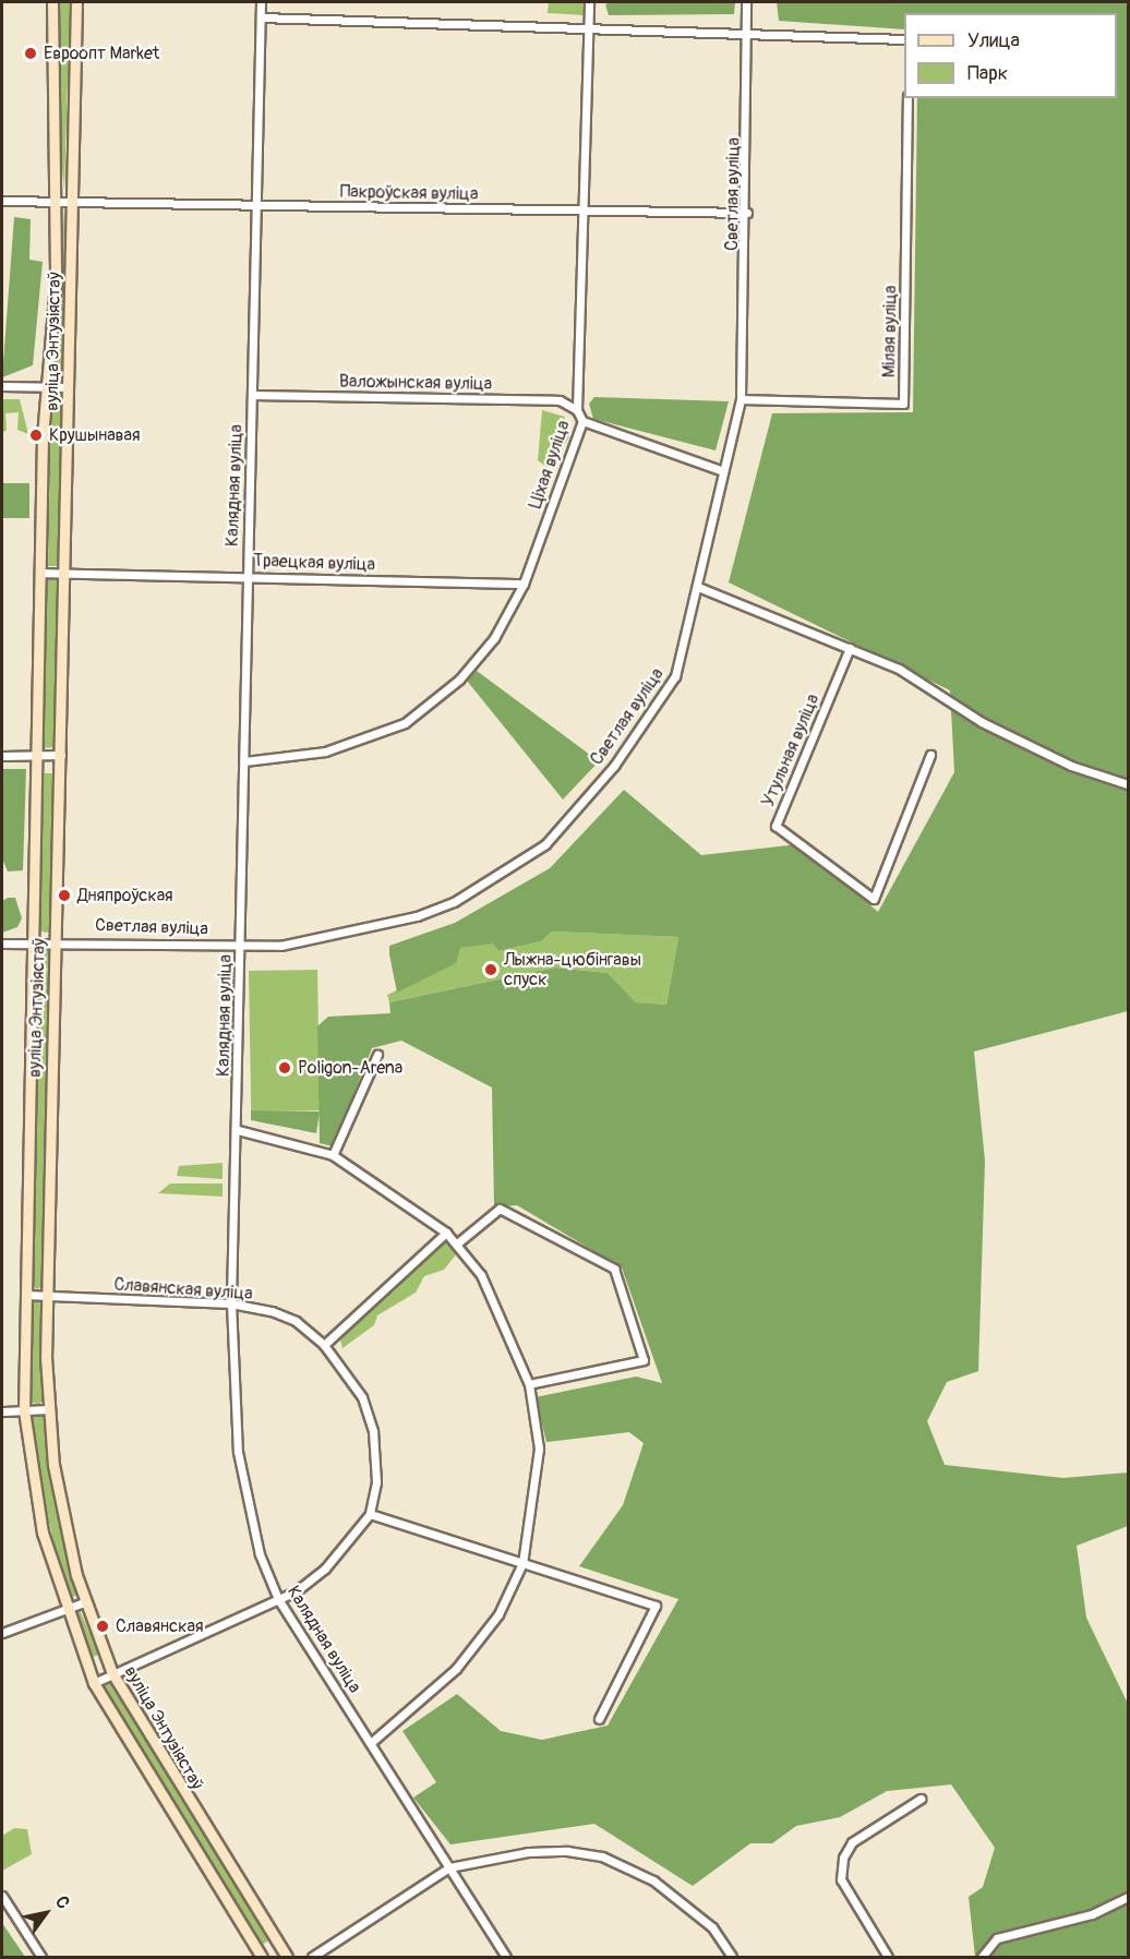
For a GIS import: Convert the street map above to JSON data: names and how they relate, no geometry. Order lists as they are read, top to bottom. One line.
{"streets":{"street":["Пакроўская вуліца","Светлая вуліца","Мілая вуліца","вуліца Энтузіястаў","Валожынская вуліца","Ціхая вуліца","Калядная вуліца","Траецкая вуліца","Утульная вуліца","Славянская вуліца"]},"crossings":[["Пакроўская вуліца","Светлая вуліца"],["Пакроўская вуліца","вуліца Энтузіястаў"],["Пакроўская вуліца","Ціхая вуліца"],["Пакроўская вуліца","Калядная вуліца"],["Светлая вуліца","Мілая вуліца"],["Светлая вуліца","вуліца Энтузіястаў"],["Светлая вуліца","Калядная вуліца"],["вуліца Энтузіястаў","Траецкая вуліца"],["вуліца Энтузіястаў","Славянская вуліца"],["Валожынская вуліца","Ціхая вуліца"],["Валожынская вуліца","Калядная вуліца"],["Ціхая вуліца","Калядная вуліца"],["Ціхая вуліца","Траецкая вуліца"],["Калядная вуліца","Траецкая вуліца"],["Калядная вуліца","Славянская вуліца"]],"places":["Евроопт Market","Крушынавая","Дняпроўская","Лыжна-цюбінгавы спуск","Poligon-Arena","Славянская"],"legend":["Улица","Парк"],"north":"top right"}
